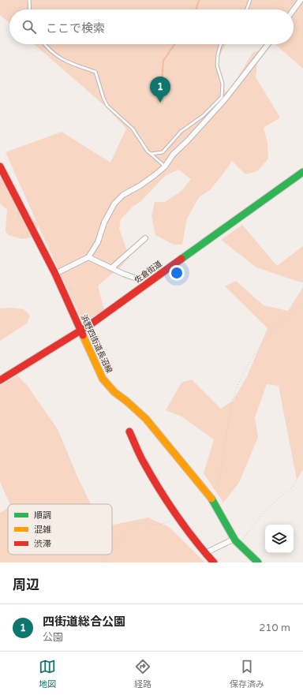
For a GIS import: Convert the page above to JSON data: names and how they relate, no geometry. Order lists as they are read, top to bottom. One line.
{"streets":{"main road":["佐倉街道","浜野四街道長沼線"]},"crossings":[["佐倉街道","浜野四街道長沼線"]],"legend":["順調","混雑","渋滞"],"page":{"search":"ここで検索","pins":"1","heading":"周辺","list":[{"mark":"1","name":"四街道総合公園","note":"公園","value":"210 m"}],"nav":["地図","経路","保存済み"]}}
